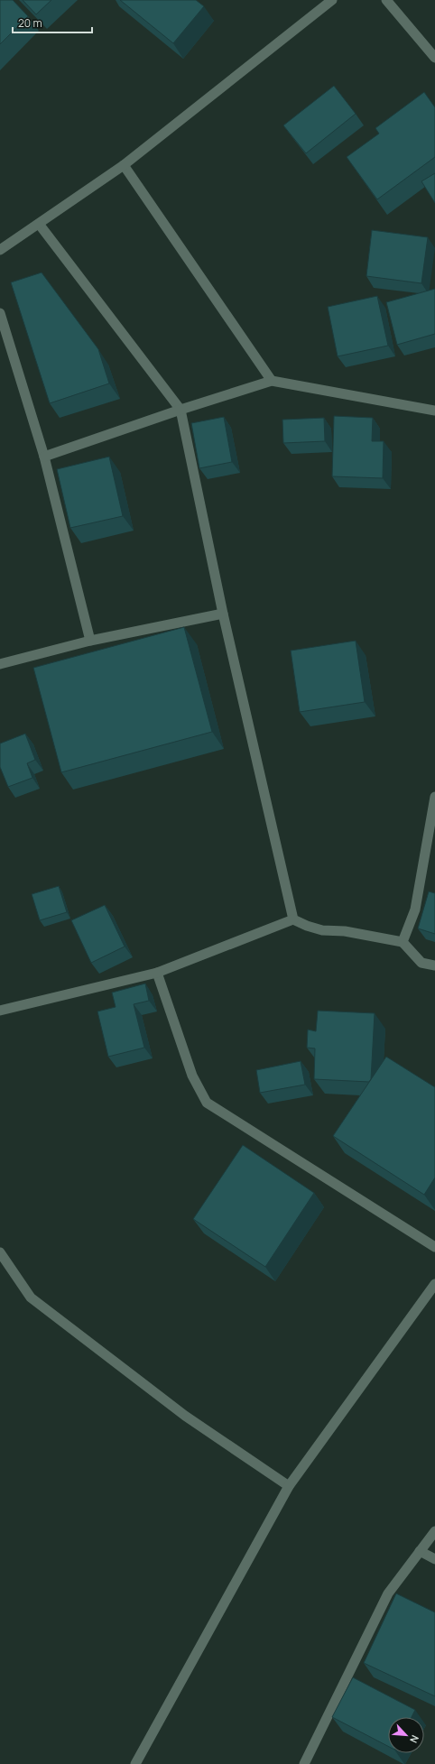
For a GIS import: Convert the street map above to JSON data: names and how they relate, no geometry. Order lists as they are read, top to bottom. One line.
{"scale_bar":"20 m","north":"bottom right"}
